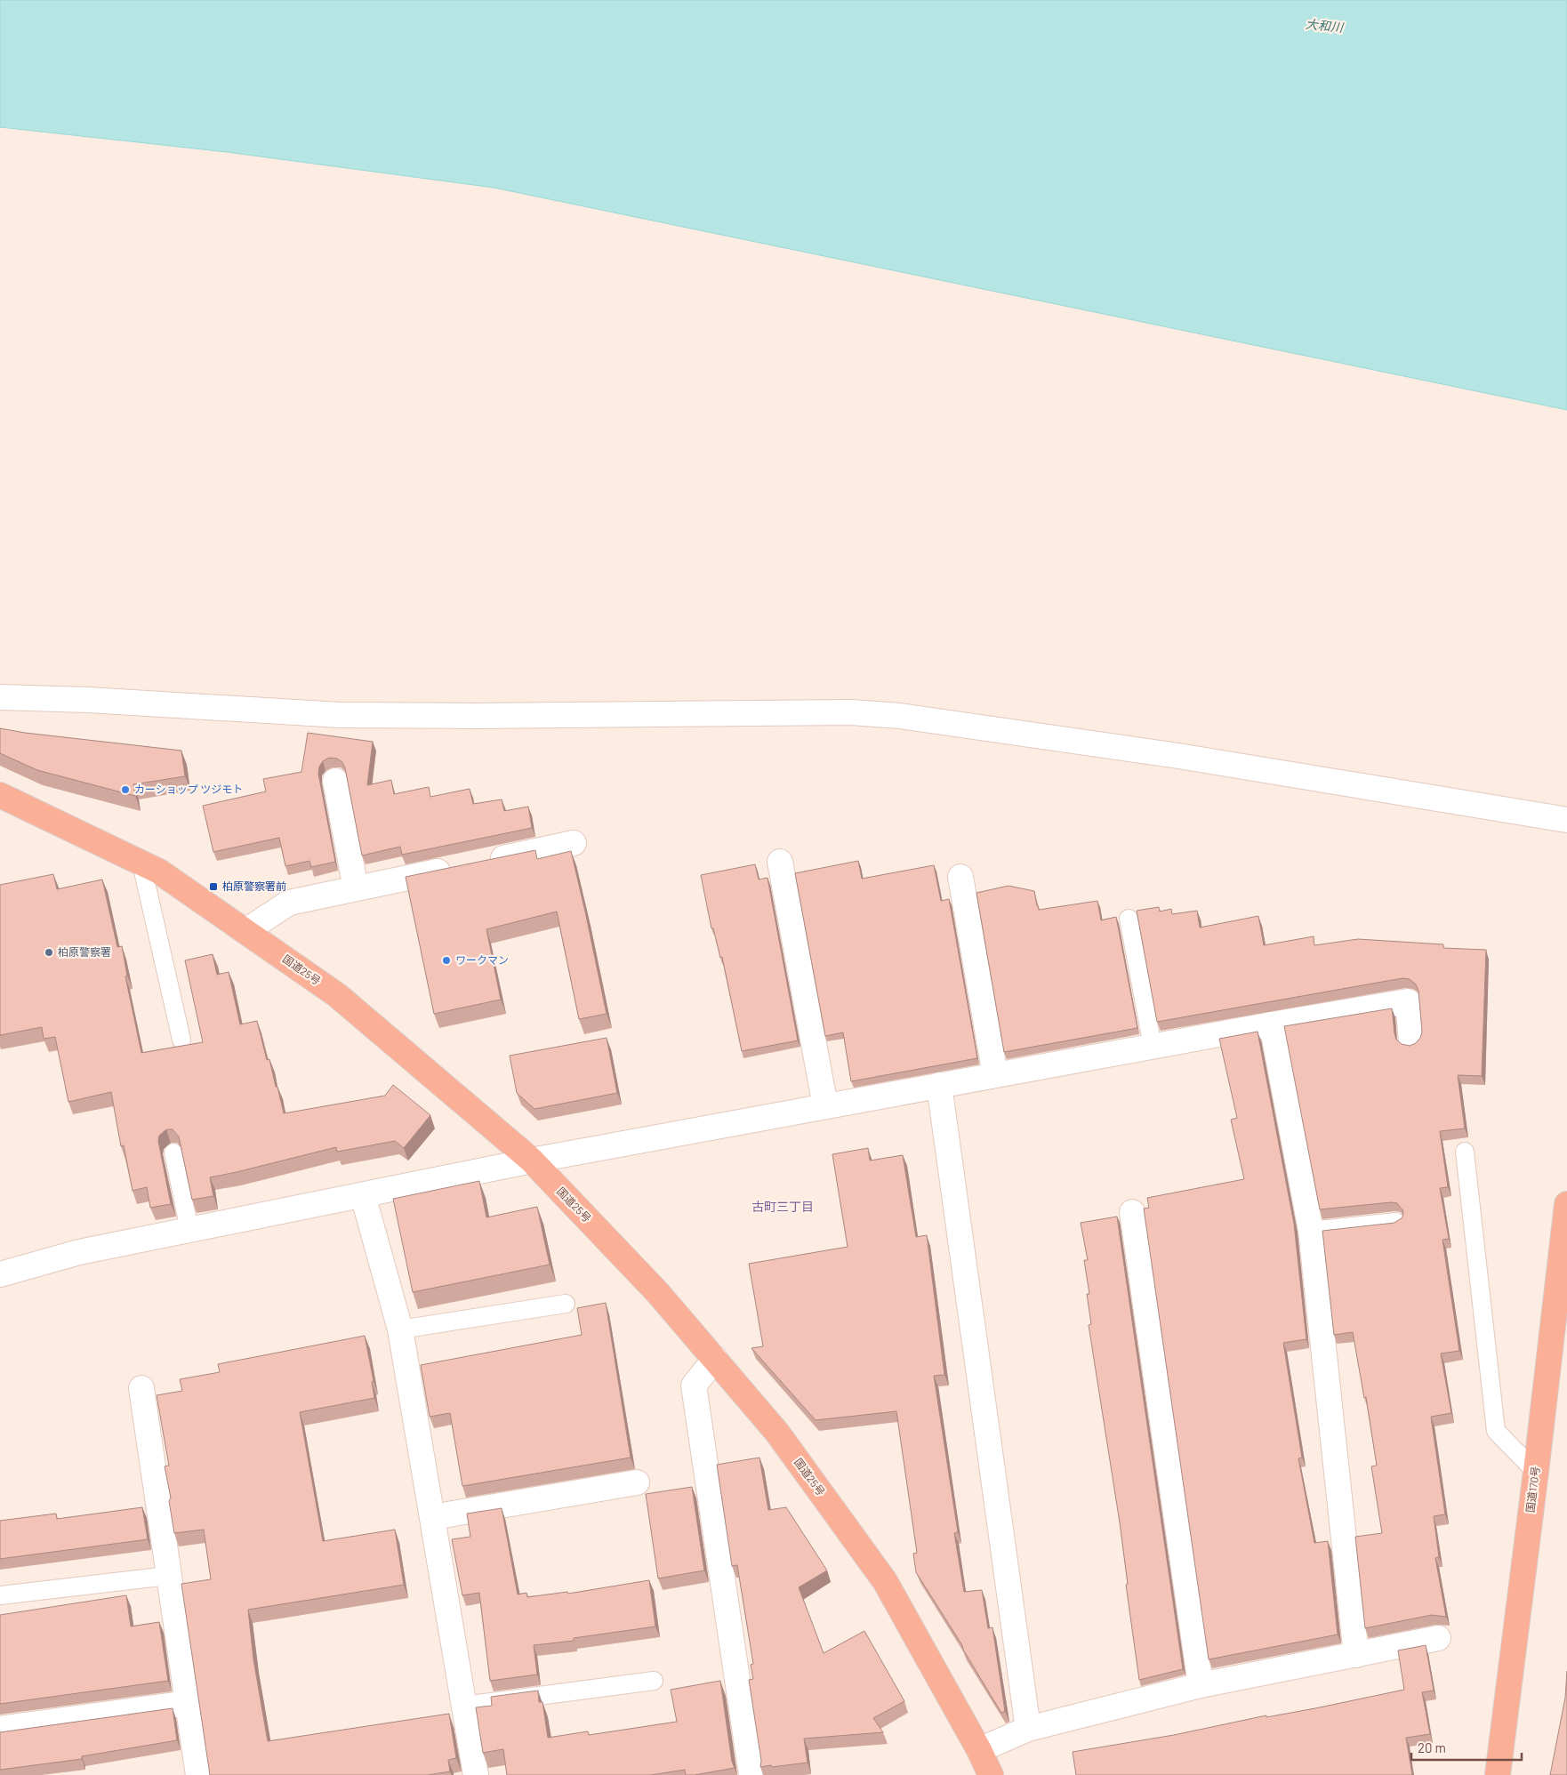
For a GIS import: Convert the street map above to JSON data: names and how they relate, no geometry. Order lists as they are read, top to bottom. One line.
{"streets":{"highway":["国道25号","国道170号"]},"districts":["古町三丁目"],"water":["大和川"],"places":{"other":["カーショップ ツジモト","柏原警察署","ワークマン"],"transit":["柏原警察署前"]},"scale_bar":"20 m"}
